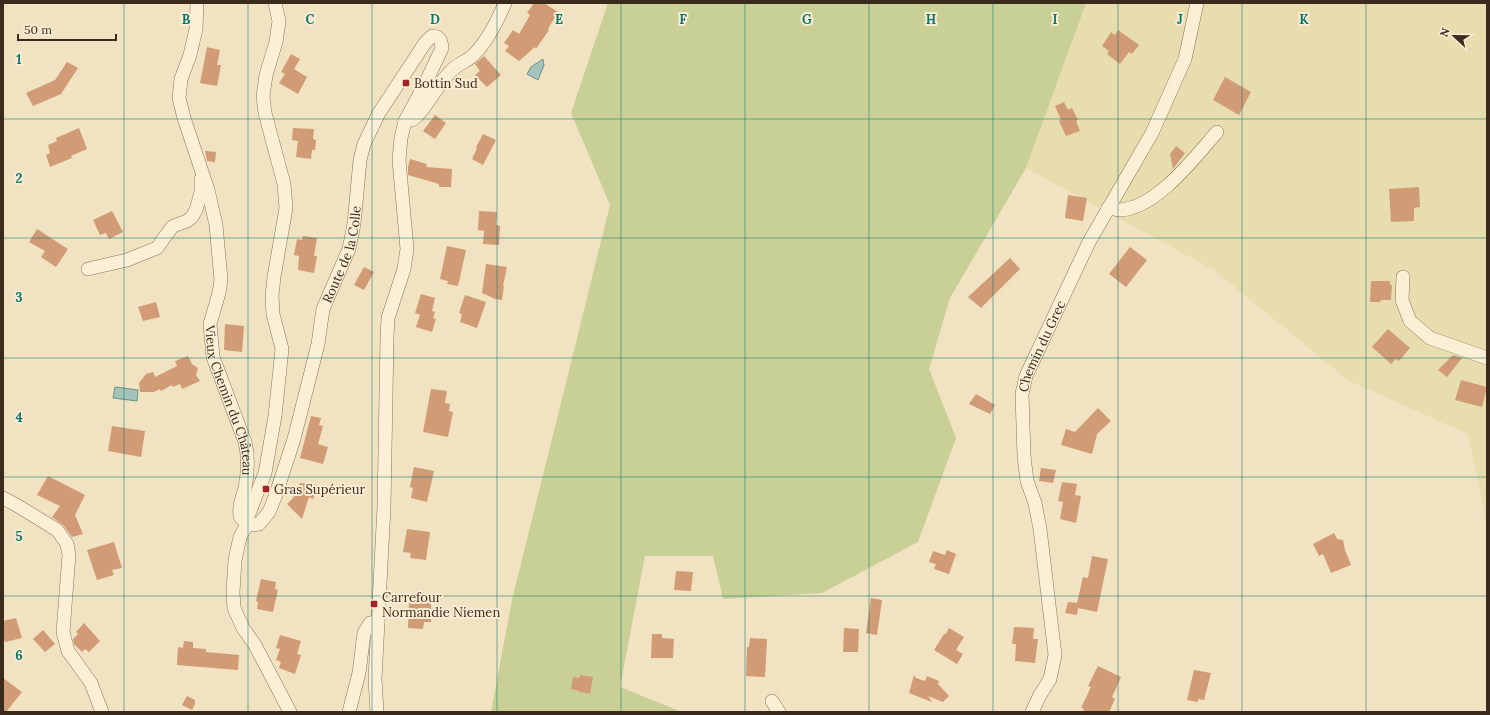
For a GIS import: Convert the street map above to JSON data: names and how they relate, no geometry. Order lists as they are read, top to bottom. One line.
{"streets":{"street":["Route de la Colle","Chemin du Grec","Vieux Chemin du Château"]},"crossings":[["Route de la Colle","Vieux Chemin du Château"]],"places":{"transit":["Bottin Sud","Gras Supérieur","Carrefour Normandie Niemen"]},"scale_bar":"50 m","north":"left","grid":{"columns":["B","C","D","E","F","G","H","I","J","K"],"rows":["1","2","3","4","5","6"]}}
